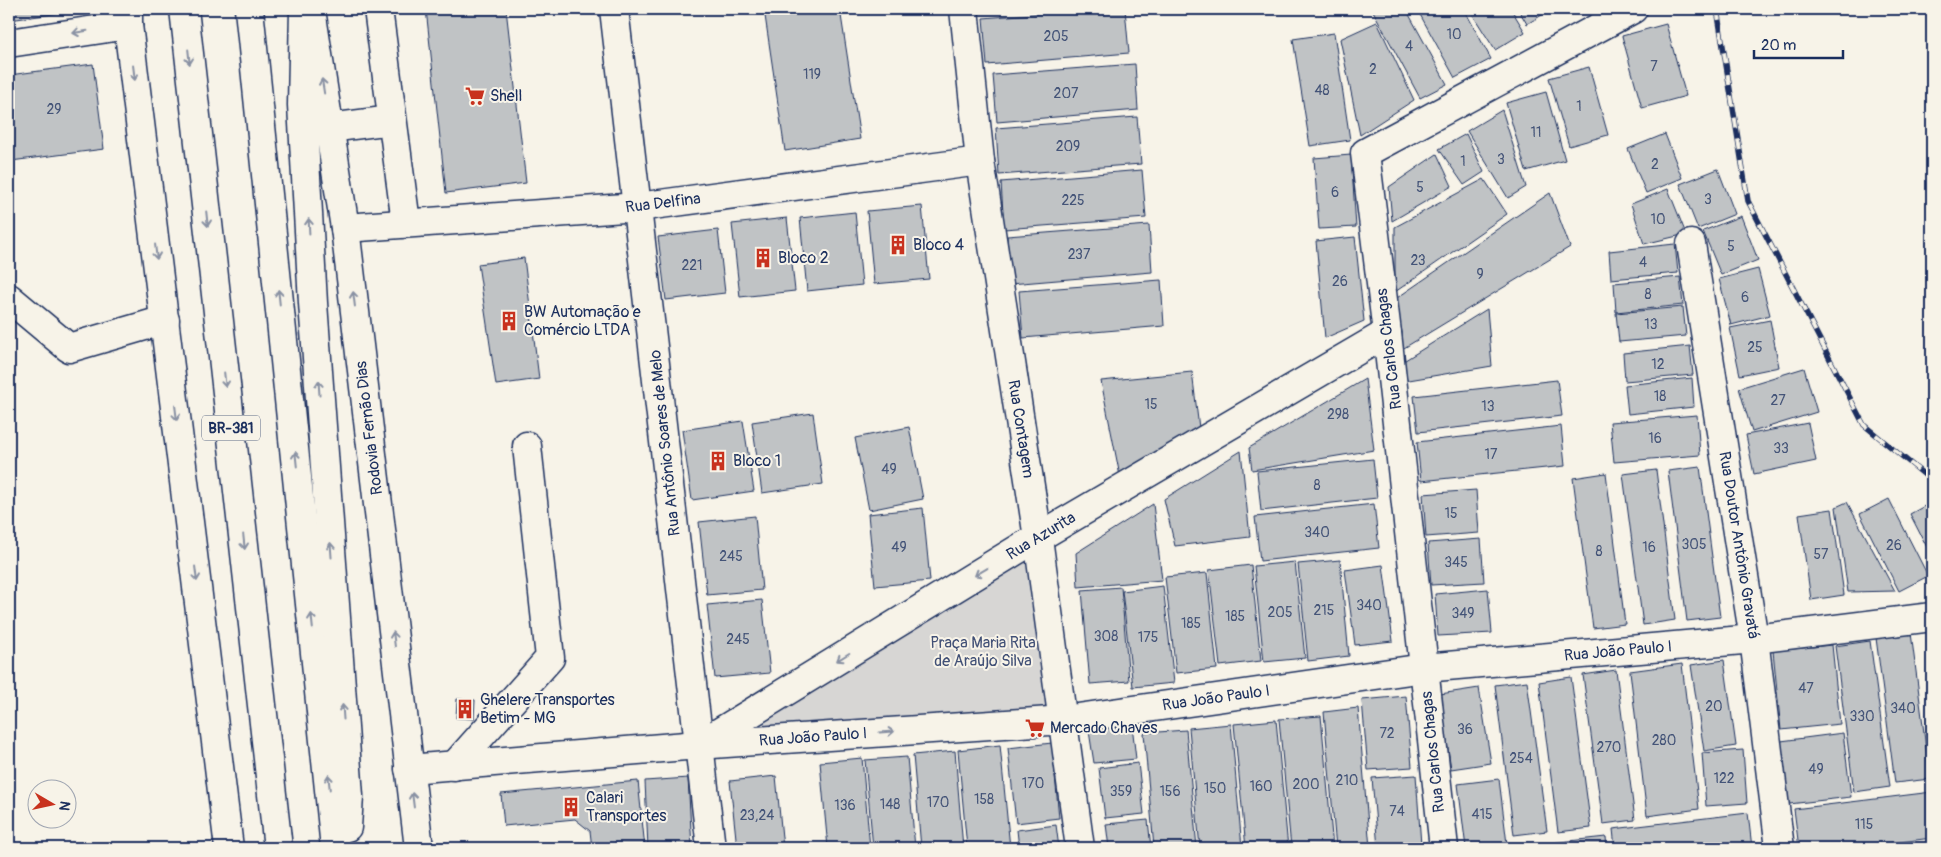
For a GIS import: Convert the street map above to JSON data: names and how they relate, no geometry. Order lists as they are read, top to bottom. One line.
{"streets":{"main road":["Rua Delfina","Rua Carlos Chagas","BR-381","Rodovia Fernão Dias","Rua Contagem","Rua Antônio Soares de Melo","Rua Azurita","Rua Doutor Antônio Gravatá","Rua João Paulo I"]},"crossings":[["Rua Delfina","Rodovia Fernão Dias"],["Rua Delfina","Rua Contagem"],["Rua Delfina","Rua Antônio Soares de Melo"],["Rua Carlos Chagas","Rua Azurita"],["Rua Carlos Chagas","Rua João Paulo I"],["Rodovia Fernão Dias","Rua João Paulo I"],["Rua Contagem","Rua Azurita"],["Rua Contagem","Rua João Paulo I"],["Rua Antônio Soares de Melo","Rua Azurita"],["Rua Antônio Soares de Melo","Rua João Paulo I"],["Rua Azurita","Rua João Paulo I"],["Rua Doutor Antônio Gravatá","Rua João Paulo I"]],"one_way":["Rua Azurita"],"parks":["Praça Maria Rita de Araújo Silva"],"places":{"supermarket":["Shell","Mercado Chaves"],"building":["Bloco 4","Bloco 2","BW Automação e Comércio LTDA","Bloco 1","Ghelere Transportes Betim - MG","Calari Transportes"]},"house_numbers":["10","205","4","7","2","119","48","207","1","29","11","209","3","1","2","5","6","3","225","10","5","237","23","4","221","9","26","8","6","13","25","12","18","27","15","13","298","16","33","17","49","8","15","340","305","26","49","16","8","57","245","345","340","215","205","349","185","185","308","175","245","47","20","340","330","36","72","280","270","254","49","122","210","170","200","160","150","359","156","158","170","148","136","74","415","23,24","115"],"scale_bar":"20 m","north":"right"}
